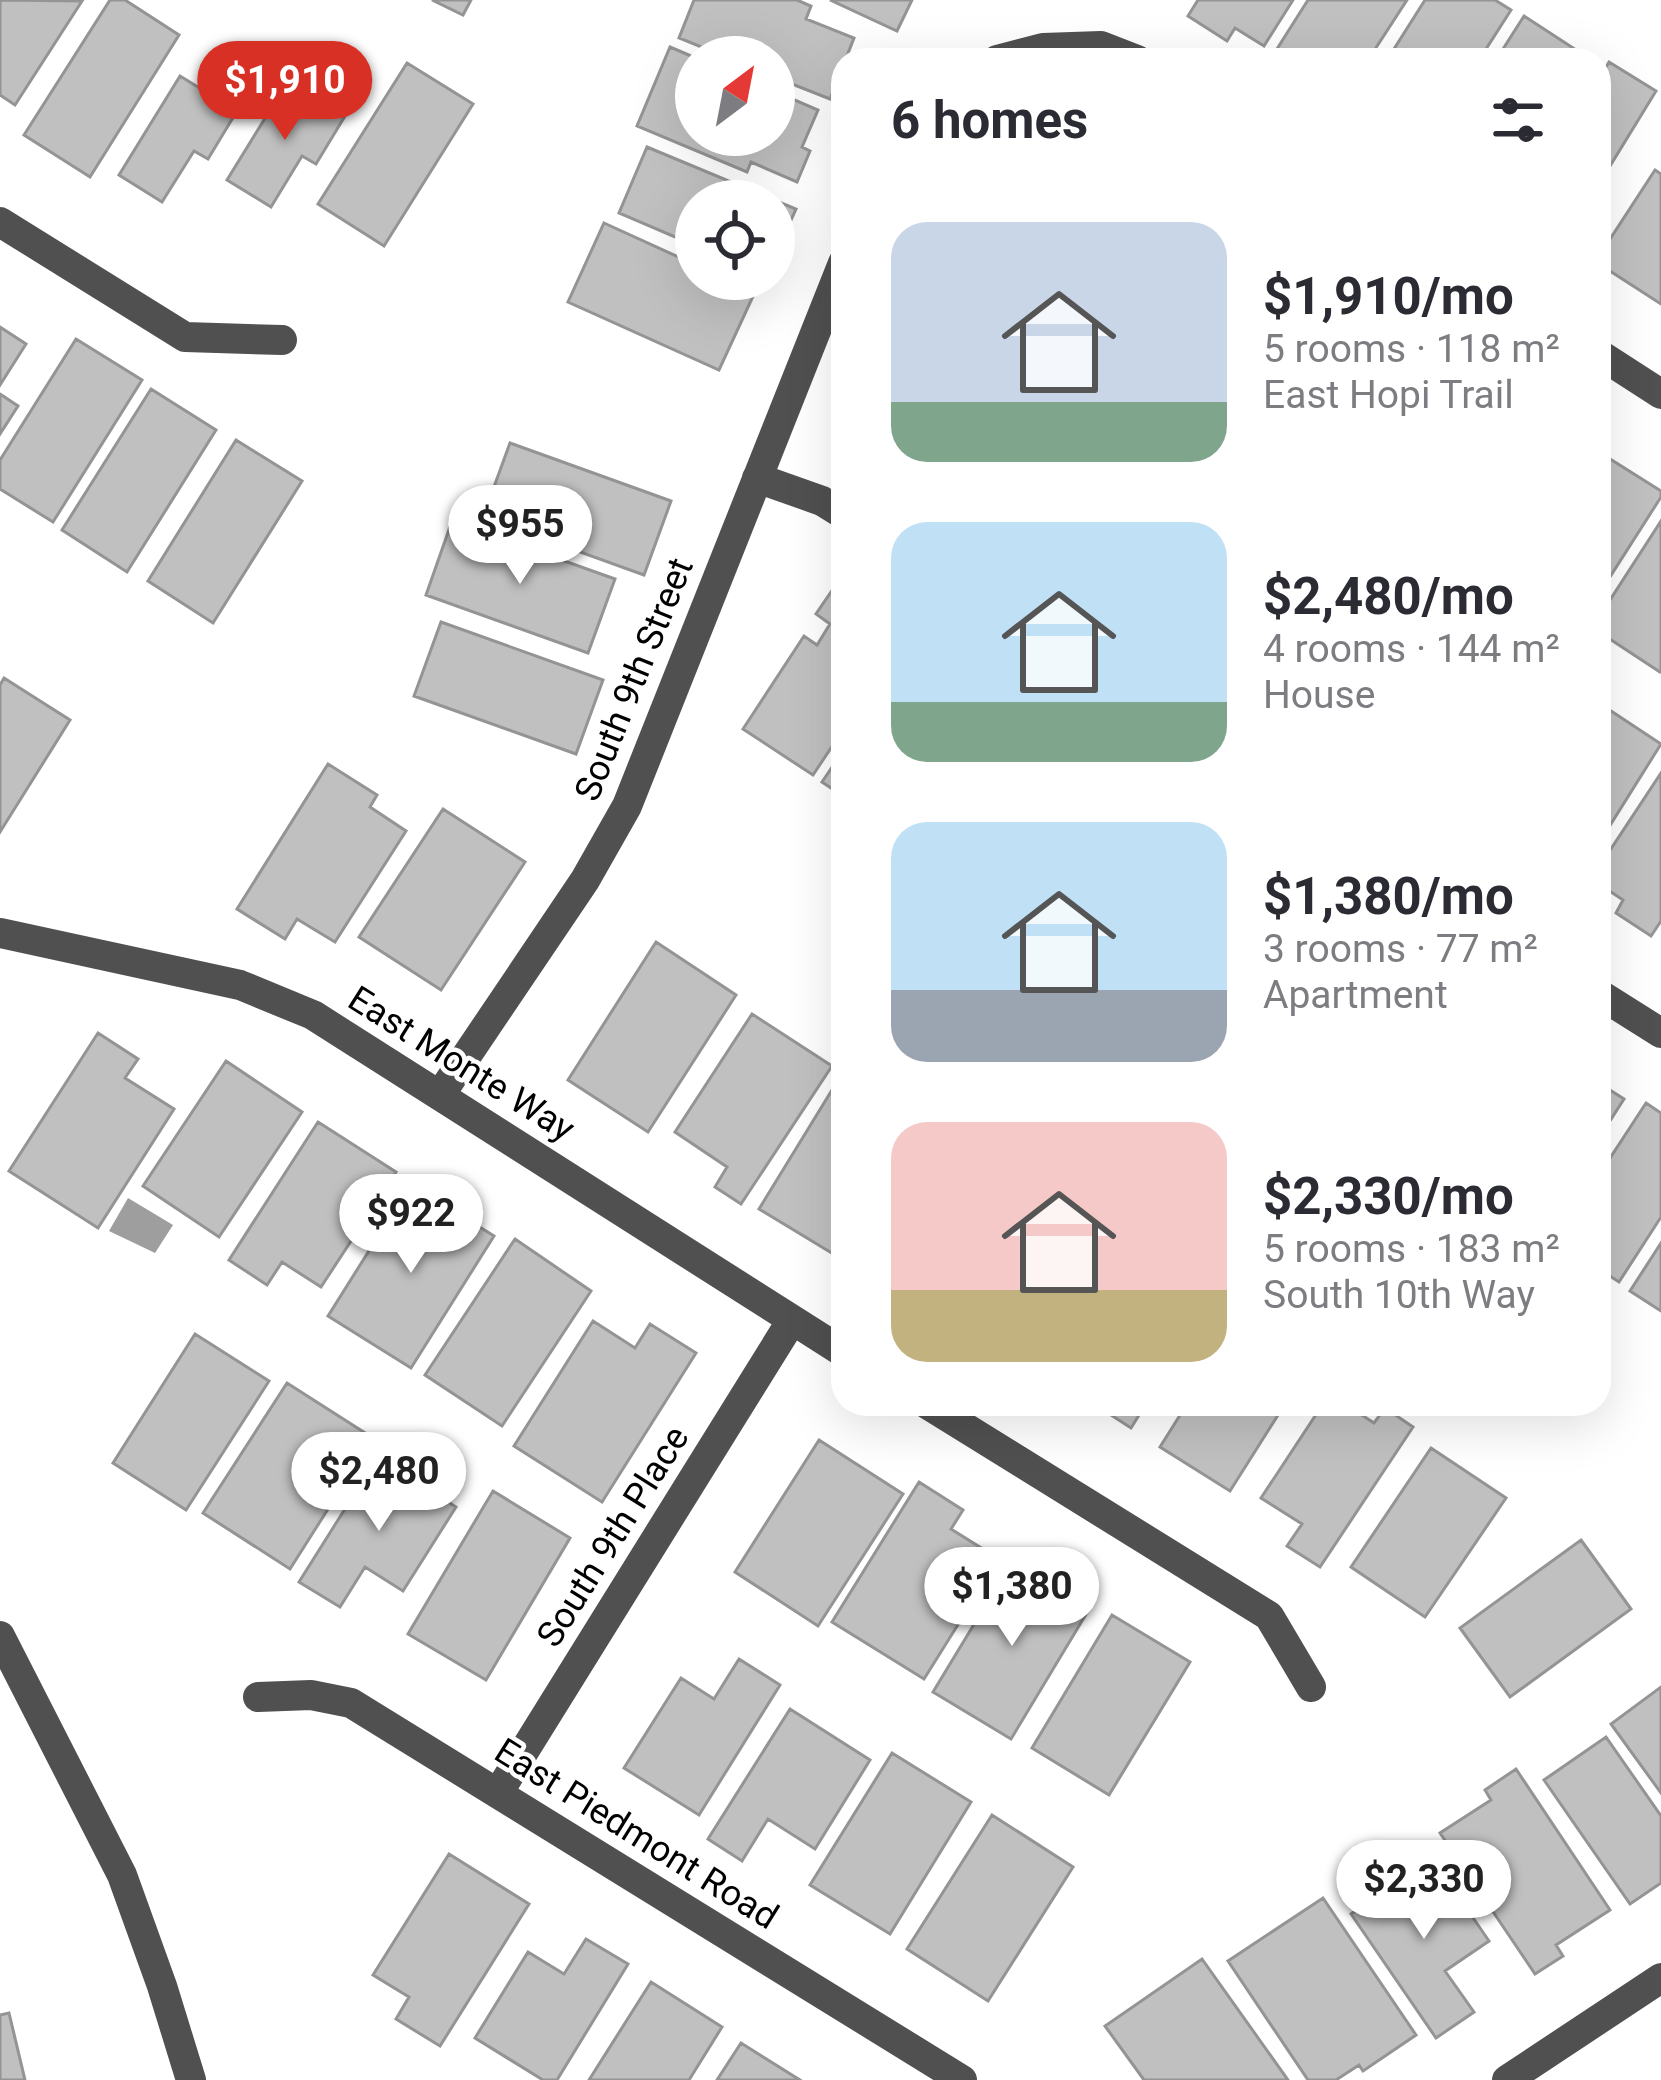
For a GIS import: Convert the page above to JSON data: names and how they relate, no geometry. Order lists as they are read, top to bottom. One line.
{"streets":{"street":["South 9th Street","East Monte Way","South 9th Place","East Piedmont Road"]},"crossings":[["South 9th Street","East Monte Way"],["East Monte Way","South 9th Place"],["South 9th Place","East Piedmont Road"]],"north":"top right","page":{"price":["$1,910","$955","$922","$2,480","$1,380","$2,330"],"heading":"6 homes","list":[{"name":"$1,910/mo","note":"5 rooms · 118 m² · East Hopi Trail"},{"name":"$2,480/mo","note":"4 rooms · 144 m² · House"},{"name":"$1,380/mo","note":"3 rooms · 77 m² · Apartment"},{"name":"$2,330/mo","note":"5 rooms · 183 m² · South 10th Way"}]}}
